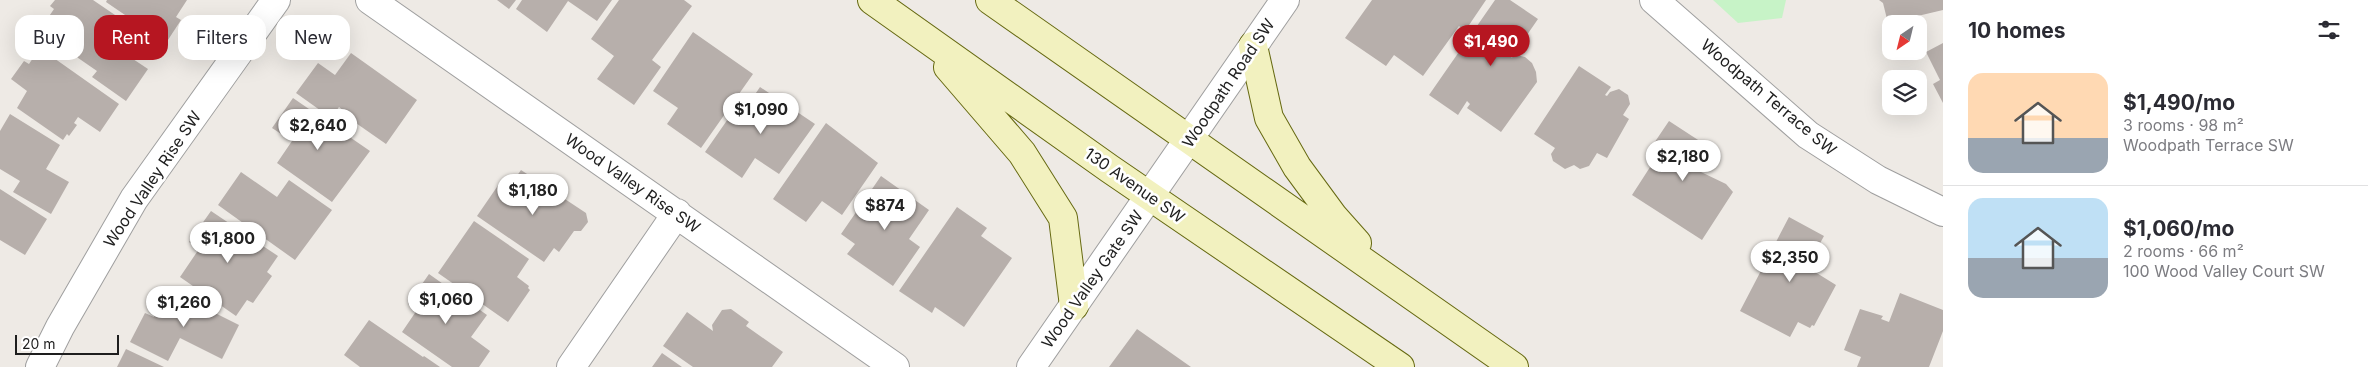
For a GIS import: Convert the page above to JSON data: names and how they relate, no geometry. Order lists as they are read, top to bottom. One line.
{"streets":{"street":["Woodpath Road SW","Woodpath Terrace SW","Wood Valley Rise SW","130 Avenue SW","Wood Valley Gate SW"]},"crossings":[["Woodpath Road SW","Wood Valley Gate SW"],["130 Avenue SW","Wood Valley Gate SW"]],"scale_bar":"20 m","north":"bottom left","page":{"heading":"10 homes","chip":["Buy","Rent","Filters","New"],"price":["$1,490","$1,090","$2,640","$2,180","$1,180","$874","$1,800","$2,350","$1,060","$1,260"],"list":[{"name":"$1,490/mo","note":"3 rooms · 98 m² · Woodpath Terrace SW"},{"name":"$1,060/mo","note":"2 rooms · 66 m² · 100 Wood Valley Court SW"}],"scale":"20 m"}}
